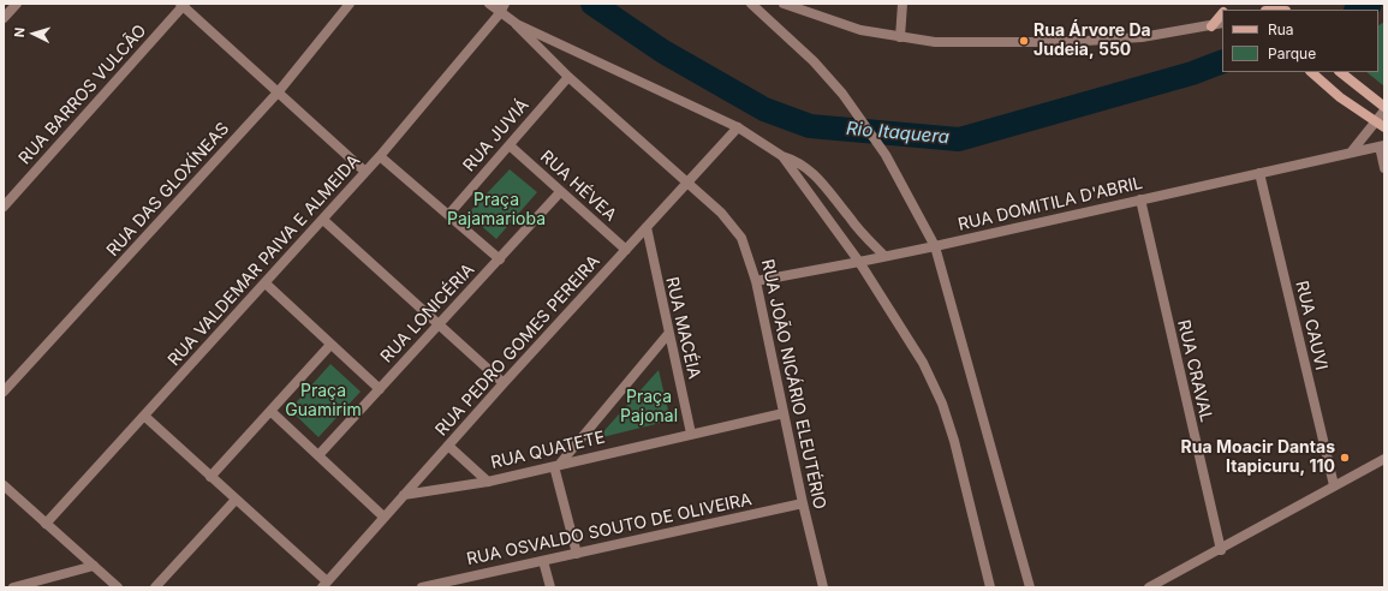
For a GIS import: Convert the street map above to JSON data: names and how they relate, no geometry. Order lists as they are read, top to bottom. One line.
{"streets":{"street":["RUA BARROS VULCÃO","RUA JUVIÁ","RUA HÉVEA","RUA DAS GLOXÍNEAS","RUA DOMITILA D'ABRIL","RUA VALDEMAR PAIVA E ALMEIDA","RUA LONICÉRIA","RUA CAUVI","RUA MACÉIA","RUA PEDRO GOMES PEREIRA","RUA CRAVAL","RUA JOÃO NICÁRIO ELEUTÉRIO","RUA QUATETE","RUA OSVALDO SOUTO DE OLIVEIRA"]},"crossings":[["RUA JUVIÁ","RUA HÉVEA"],["RUA JUVIÁ","RUA JOÃO NICÁRIO ELEUTÉRIO"],["RUA HÉVEA","RUA LONICÉRIA"],["RUA HÉVEA","RUA PEDRO GOMES PEREIRA"],["RUA DOMITILA D'ABRIL","RUA CAUVI"],["RUA DOMITILA D'ABRIL","RUA CRAVAL"],["RUA DOMITILA D'ABRIL","RUA JOÃO NICÁRIO ELEUTÉRIO"],["RUA MACÉIA","RUA PEDRO GOMES PEREIRA"],["RUA MACÉIA","RUA QUATETE"],["RUA PEDRO GOMES PEREIRA","RUA JOÃO NICÁRIO ELEUTÉRIO"],["RUA PEDRO GOMES PEREIRA","RUA QUATETE"],["RUA JOÃO NICÁRIO ELEUTÉRIO","RUA QUATETE"],["RUA JOÃO NICÁRIO ELEUTÉRIO","RUA OSVALDO SOUTO DE OLIVEIRA"]],"water":["Rio Itaquera"],"parks":["Praça Pajamarioba","Praça Guamirim","Praça Pajonal"],"places":["Rua Árvore Da Judeia, 550","Rua Moacir Dantas Itapicuru, 110"],"legend":["Rua","Parque"],"north":"left"}
